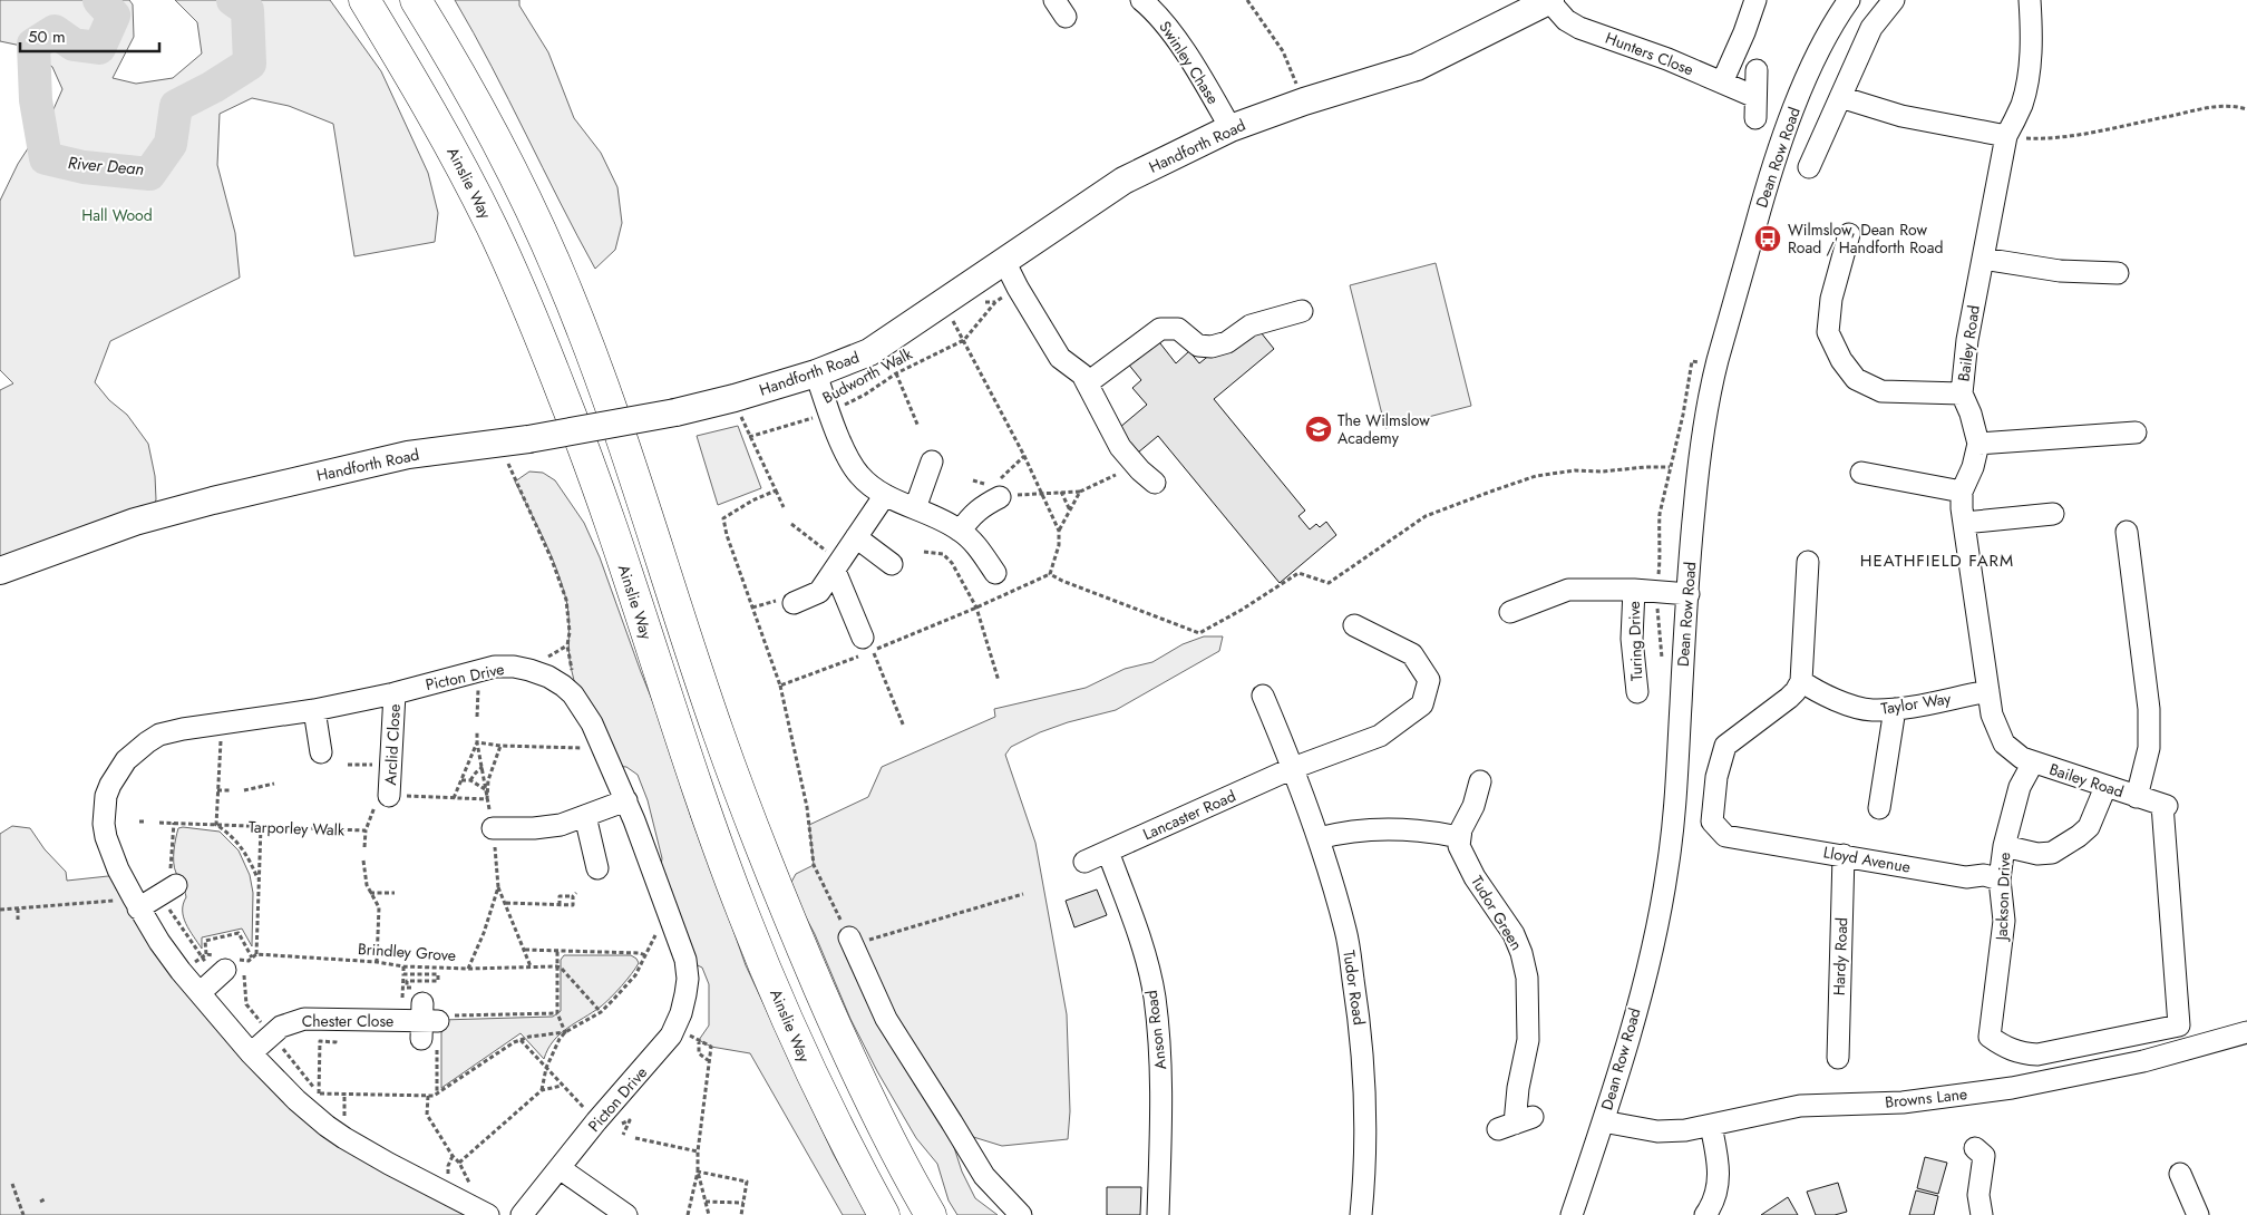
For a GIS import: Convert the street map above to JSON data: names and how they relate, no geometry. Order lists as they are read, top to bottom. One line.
{"streets":{"highway":["Ainslie Way"],"main road":["Handforth Road"],"street":["Hunters Close","Swinley Chase","Dean Row Road","Bailey Road","Turing Drive","Picton Drive","Taylor Way","Arclid Close","Lancaster Road","Lloyd Avenue","Jackson Drive","Tudor Green","Hardy Road","Tudor Road","Chester Close","Anson Road","Browns Lane"],"path":["Budworth Walk","Tarporley Walk","Brindley Grove"]},"crossings":[["Hunters Close","Handforth Road"],["Swinley Chase","Handforth Road"],["Dean Row Road","Turing Drive"],["Dean Row Road","Browns Lane"],["Bailey Road","Taylor Way"],["Bailey Road","Jackson Drive"],["Picton Drive","Arclid Close"],["Picton Drive","Chester Close"],["Taylor Way","Lloyd Avenue"],["Arclid Close","Tarporley Walk"],["Lancaster Road","Tudor Road"],["Lancaster Road","Anson Road"],["Lloyd Avenue","Jackson Drive"],["Lloyd Avenue","Hardy Road"]],"districts":["HEATHFIELD FARM"],"water":["River Dean"],"parks":["Hall Wood"],"places":{"bus stop":["Wilmslow, Dean Row Road / Handforth Road"],"school or university":["The Wilmslow Academy"]},"scale_bar":"50 m"}
